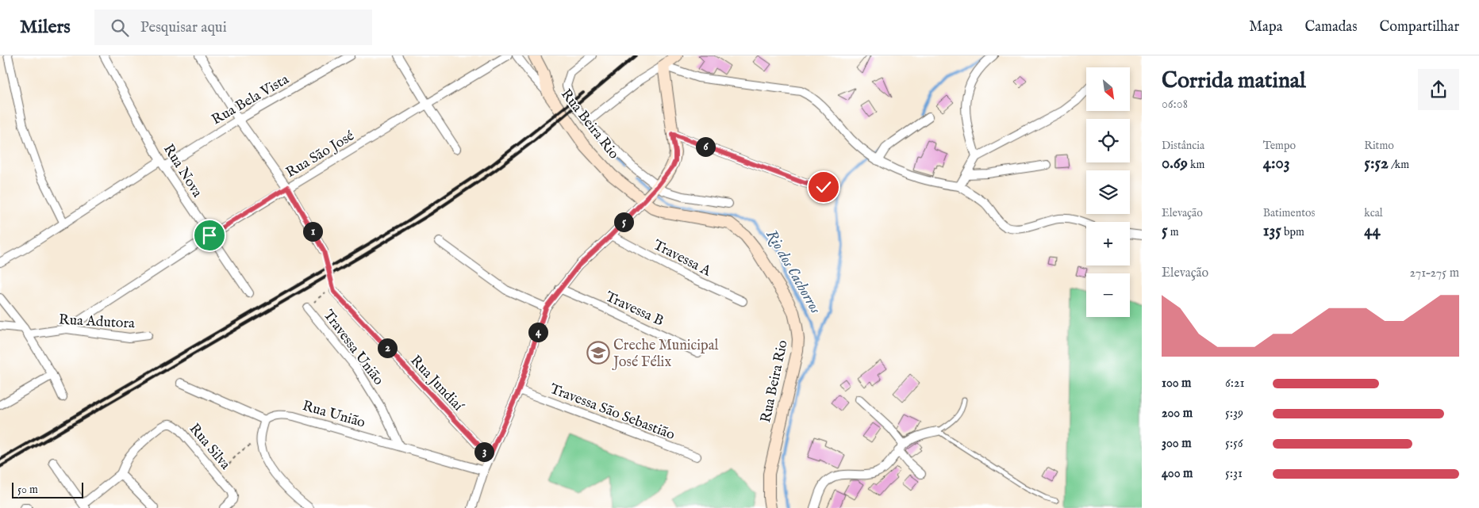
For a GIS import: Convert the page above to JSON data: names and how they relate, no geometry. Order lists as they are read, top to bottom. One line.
{"streets":{"street":["Rua Bela Vista","Rua Beira Rio","Rua São José","Rua Nova","Travessa A","Travessa B","Rua Adutora","Travessa União","Rua Jundiaí","Travessa São Sebastião","Rua União","Rua Silva"]},"crossings":[["Rua Bela Vista","Rua Nova"],["Rua São José","Rua Nova"],["Rua São José","Rua Adutora"],["Travessa União","Rua União"]],"water":["Rio dos Cachorros"],"places":{"school or university":["Creche Municipal José Félix"]},"scale_bar":"50 m","north":"bottom right","page":{"header":"Milers","search":"Pesquisar aqui","nav":["Mapa","Camadas","Compartilhar"],"heading":["Corrida matinal","06:08"],"map_buttons":["+","−"],"stats":[["Distância","0.69 km"],["Tempo","4:03"],["Ritmo","5:52 /km"],["Elevação","5 m"],["Batimentos","135 bpm"],["kcal","44"]],"pins":["6","5","1","4","2","3"],"chart":["Elevação","271–275 m"],"list":[{"name":"100 m","note":"6:21"},{"name":"200 m","note":"5:39"},{"name":"300 m","note":"5:56"},{"name":"400 m","note":"5:31"}],"scale":"50 m"}}
